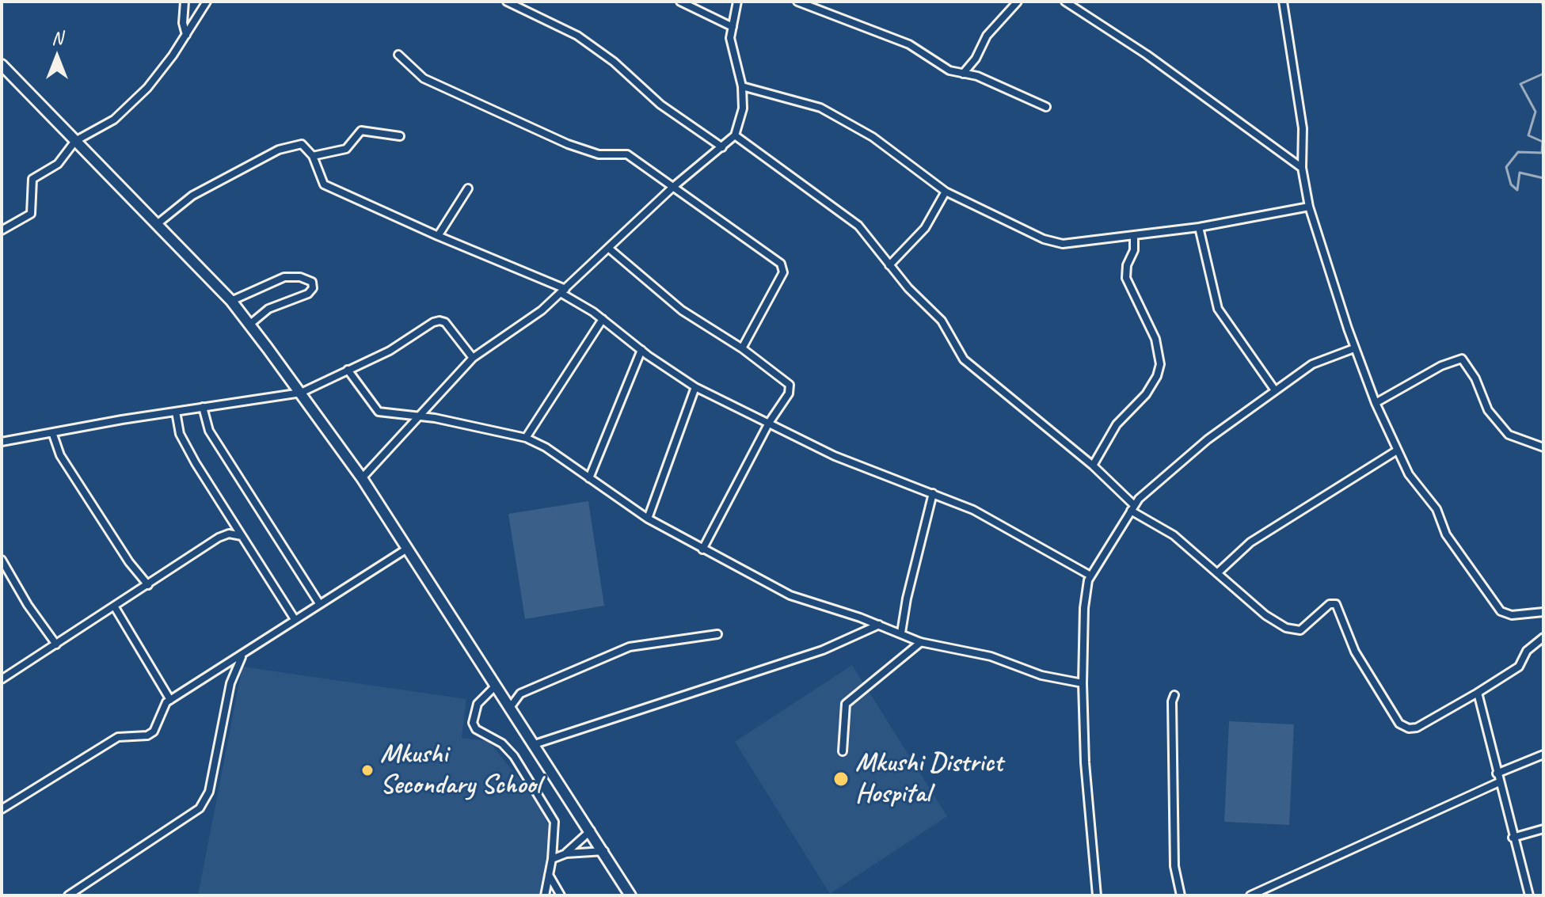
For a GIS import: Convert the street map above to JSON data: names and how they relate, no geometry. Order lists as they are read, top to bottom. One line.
{"places":["Mkushi Secondary School","Mkushi District Hospital"],"north":"top"}
